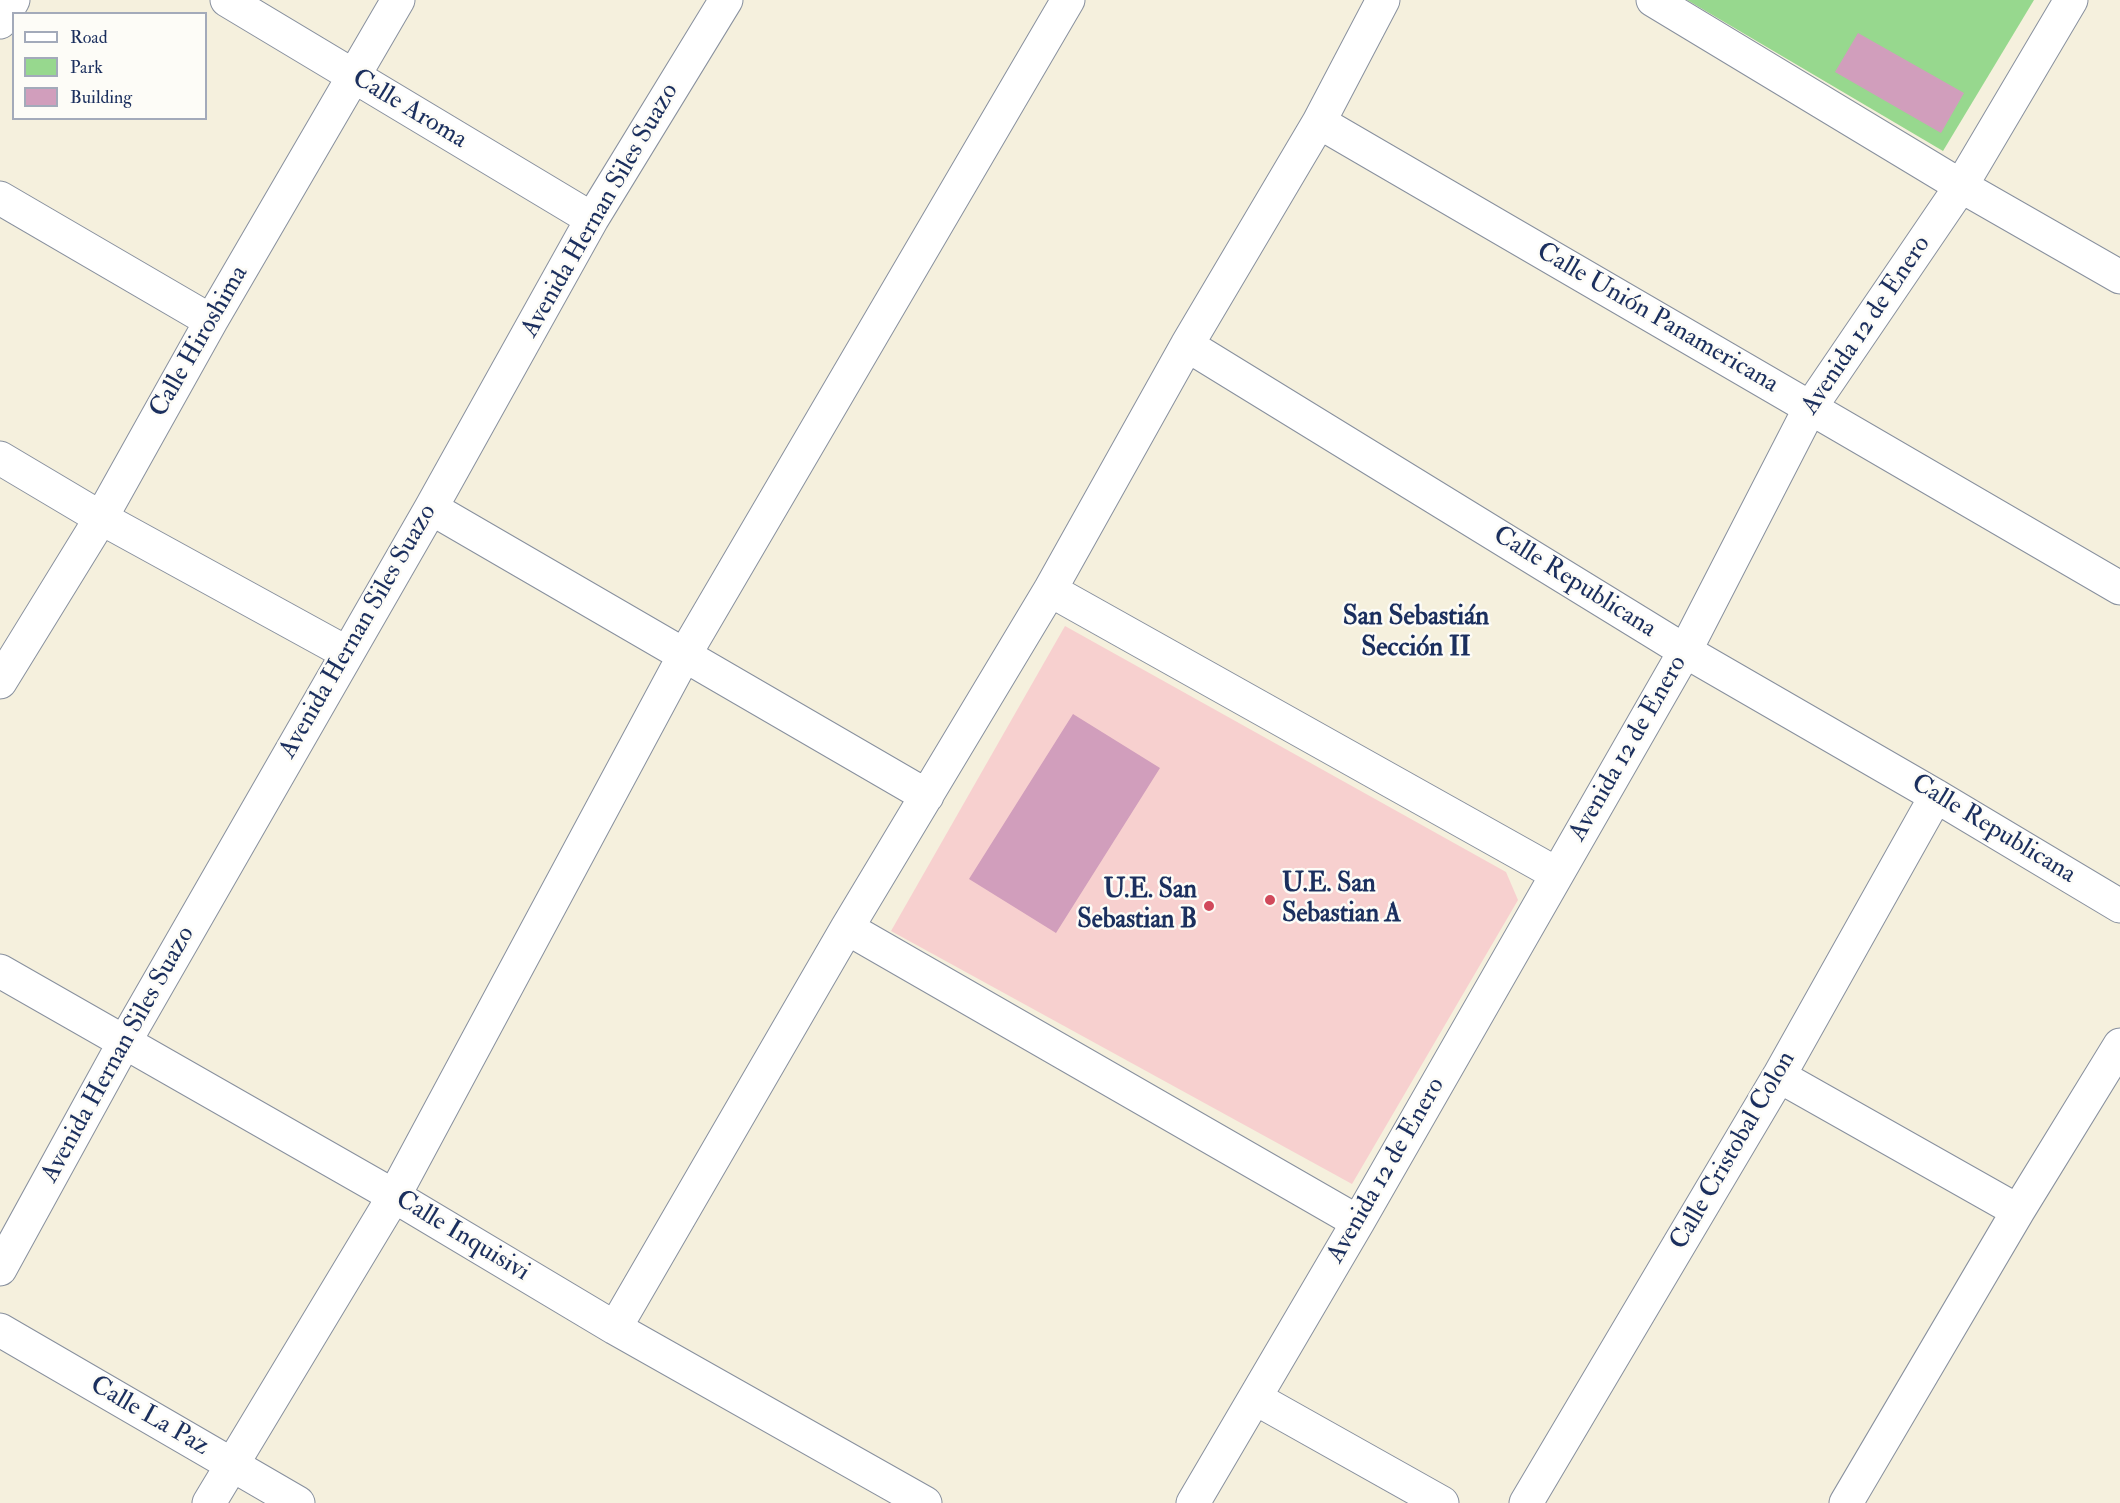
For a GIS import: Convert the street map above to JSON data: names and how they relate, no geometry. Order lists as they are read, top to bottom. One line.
{"streets":{"street":["Calle Aroma","Avenida Hernan Siles Suazo","Calle Unión Panamericana","Avenida 12 de Enero","Calle Hiroshima","Calle Republicana","Calle Cristobal Colon","Calle Inquisivi","Calle La Paz"]},"crossings":[["Calle Aroma","Avenida Hernan Siles Suazo"],["Calle Aroma","Calle Hiroshima"],["Avenida Hernan Siles Suazo","Calle Inquisivi"],["Calle Unión Panamericana","Avenida 12 de Enero"],["Avenida 12 de Enero","Calle Republicana"],["Calle Republicana","Calle Cristobal Colon"]],"districts":["San Sebastián Sección II"],"places":["U.E. San Sebastian A","U.E. San Sebastian B"],"legend":["Road","Park","Building"]}
